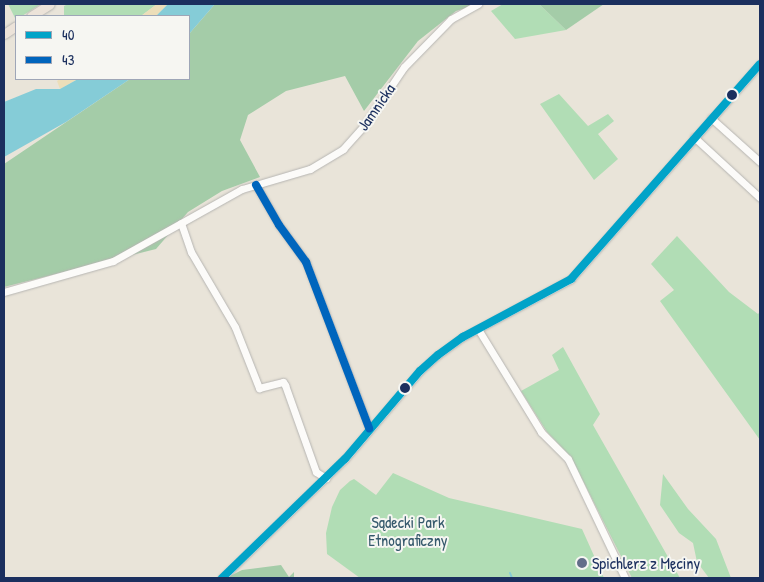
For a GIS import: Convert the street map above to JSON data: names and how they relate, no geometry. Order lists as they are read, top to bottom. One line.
{"streets":{"street":["Jamnicka"]},"parks":["Sądecki Park Etnograficzny"],"places":["Spichlerz z Męciny"],"lines":["transit line 40","transit line 43"],"legend":["40","43"]}
